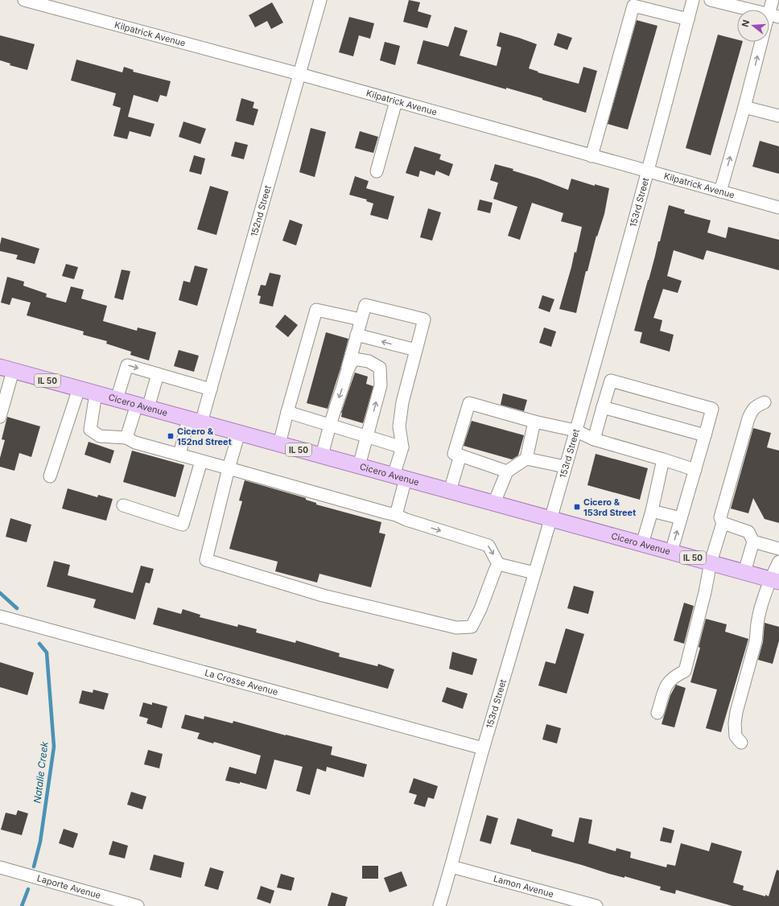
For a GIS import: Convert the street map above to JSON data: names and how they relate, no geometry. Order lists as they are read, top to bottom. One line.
{"streets":{"main road":["IL 50","Cicero Avenue"],"street":["Kilpatrick Avenue","153rd Street","152nd Street","La Crosse Avenue","Lamon Avenue","Laporte Avenue"]},"crossings":[["Kilpatrick Avenue","153rd Street"],["Kilpatrick Avenue","152nd Street"],["153rd Street","Cicero Avenue"],["153rd Street","La Crosse Avenue"],["153rd Street","Lamon Avenue"],["152nd Street","Cicero Avenue"]],"water":["Natalie Creek"],"places":{"transit":["Cicero & 152nd Street","Cicero & 153rd Street"]},"north":"left"}
